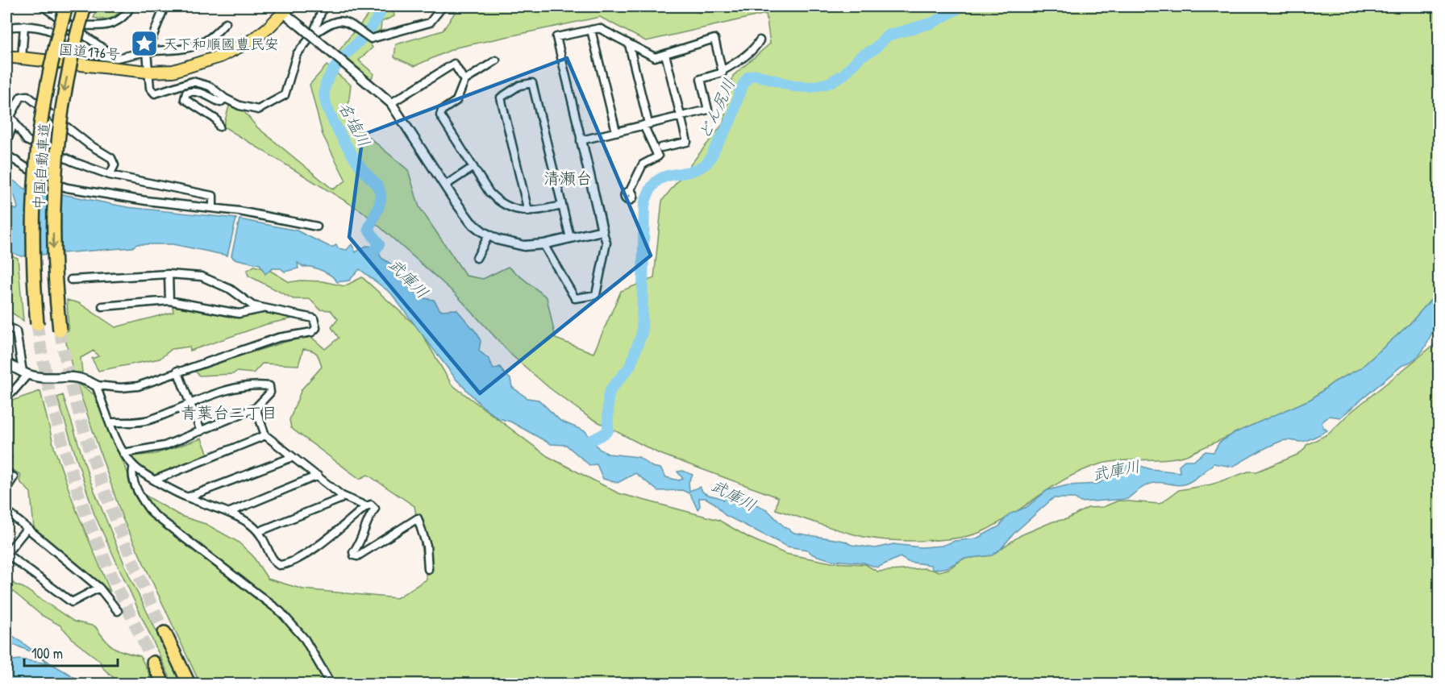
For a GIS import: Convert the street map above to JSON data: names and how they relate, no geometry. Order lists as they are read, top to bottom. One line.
{"streets":{"highway":["国道176号","中国自動車道"]},"districts":["清瀬台","青葉台二丁目"],"water":["どん尻川","名塩川","武庫川"],"places":{"place":["天下和順國豊民安"]},"scale_bar":"100 m"}
